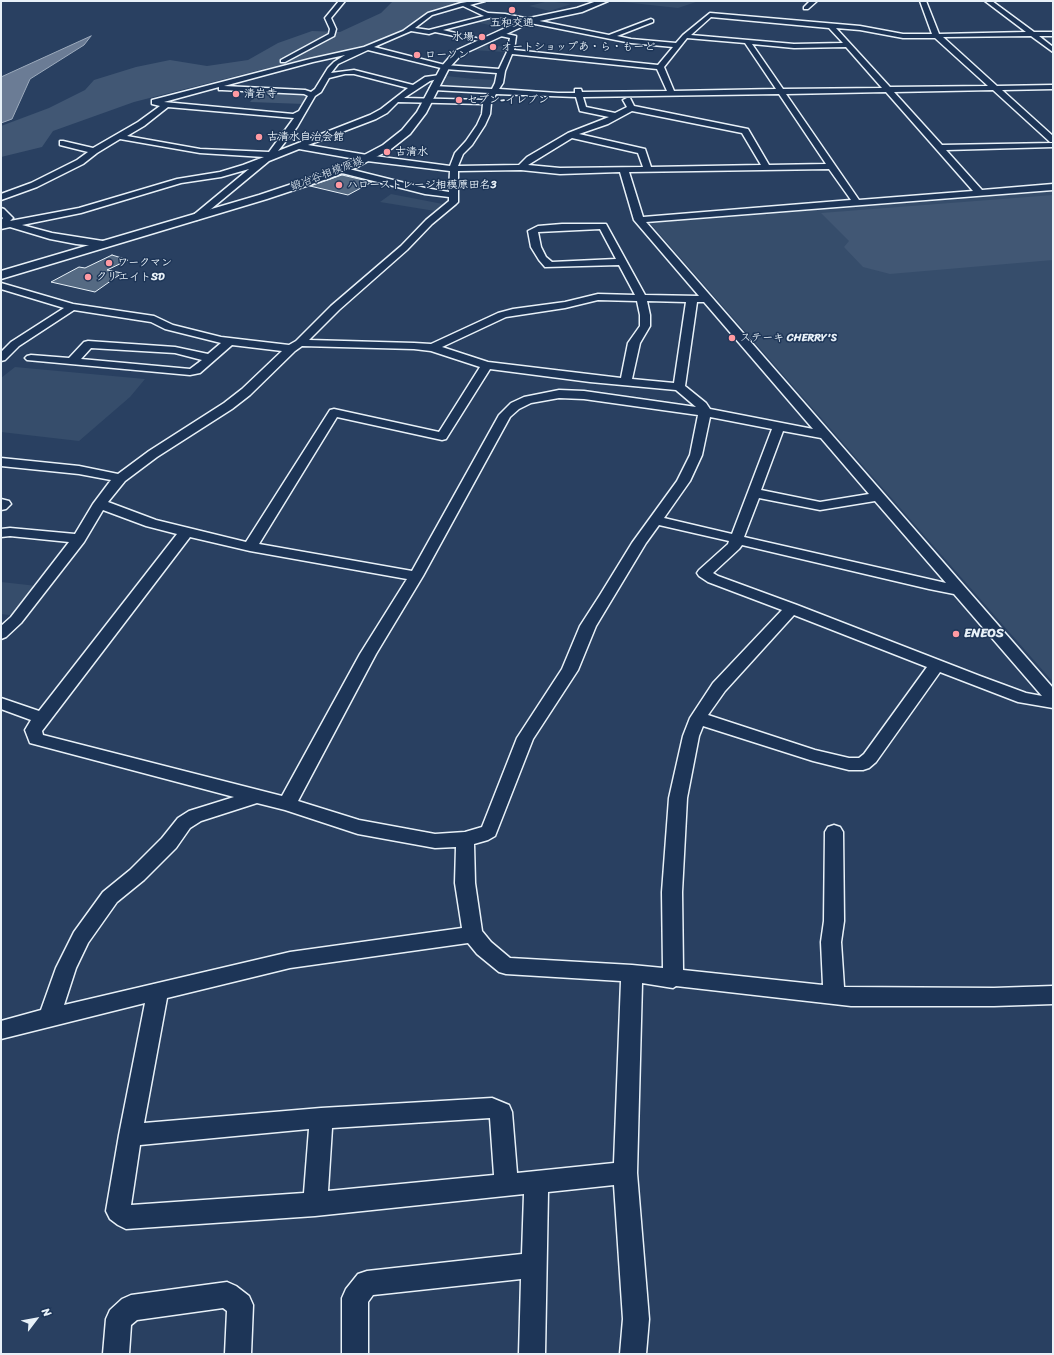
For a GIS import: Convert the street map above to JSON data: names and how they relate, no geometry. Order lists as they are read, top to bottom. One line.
{"streets":{"main road":["鍛冶谷相模原線"]},"places":["五和交通","水場","オートショップあ・ら・もーど","ローソン","清岩寺","セブン-イレブン","古清水自治会館","古清水","ハローストレージ相模原田名3","ワークマン","クリエイトSD","ステーキ CHERRY'S","ENEOS"],"north":"top right"}
